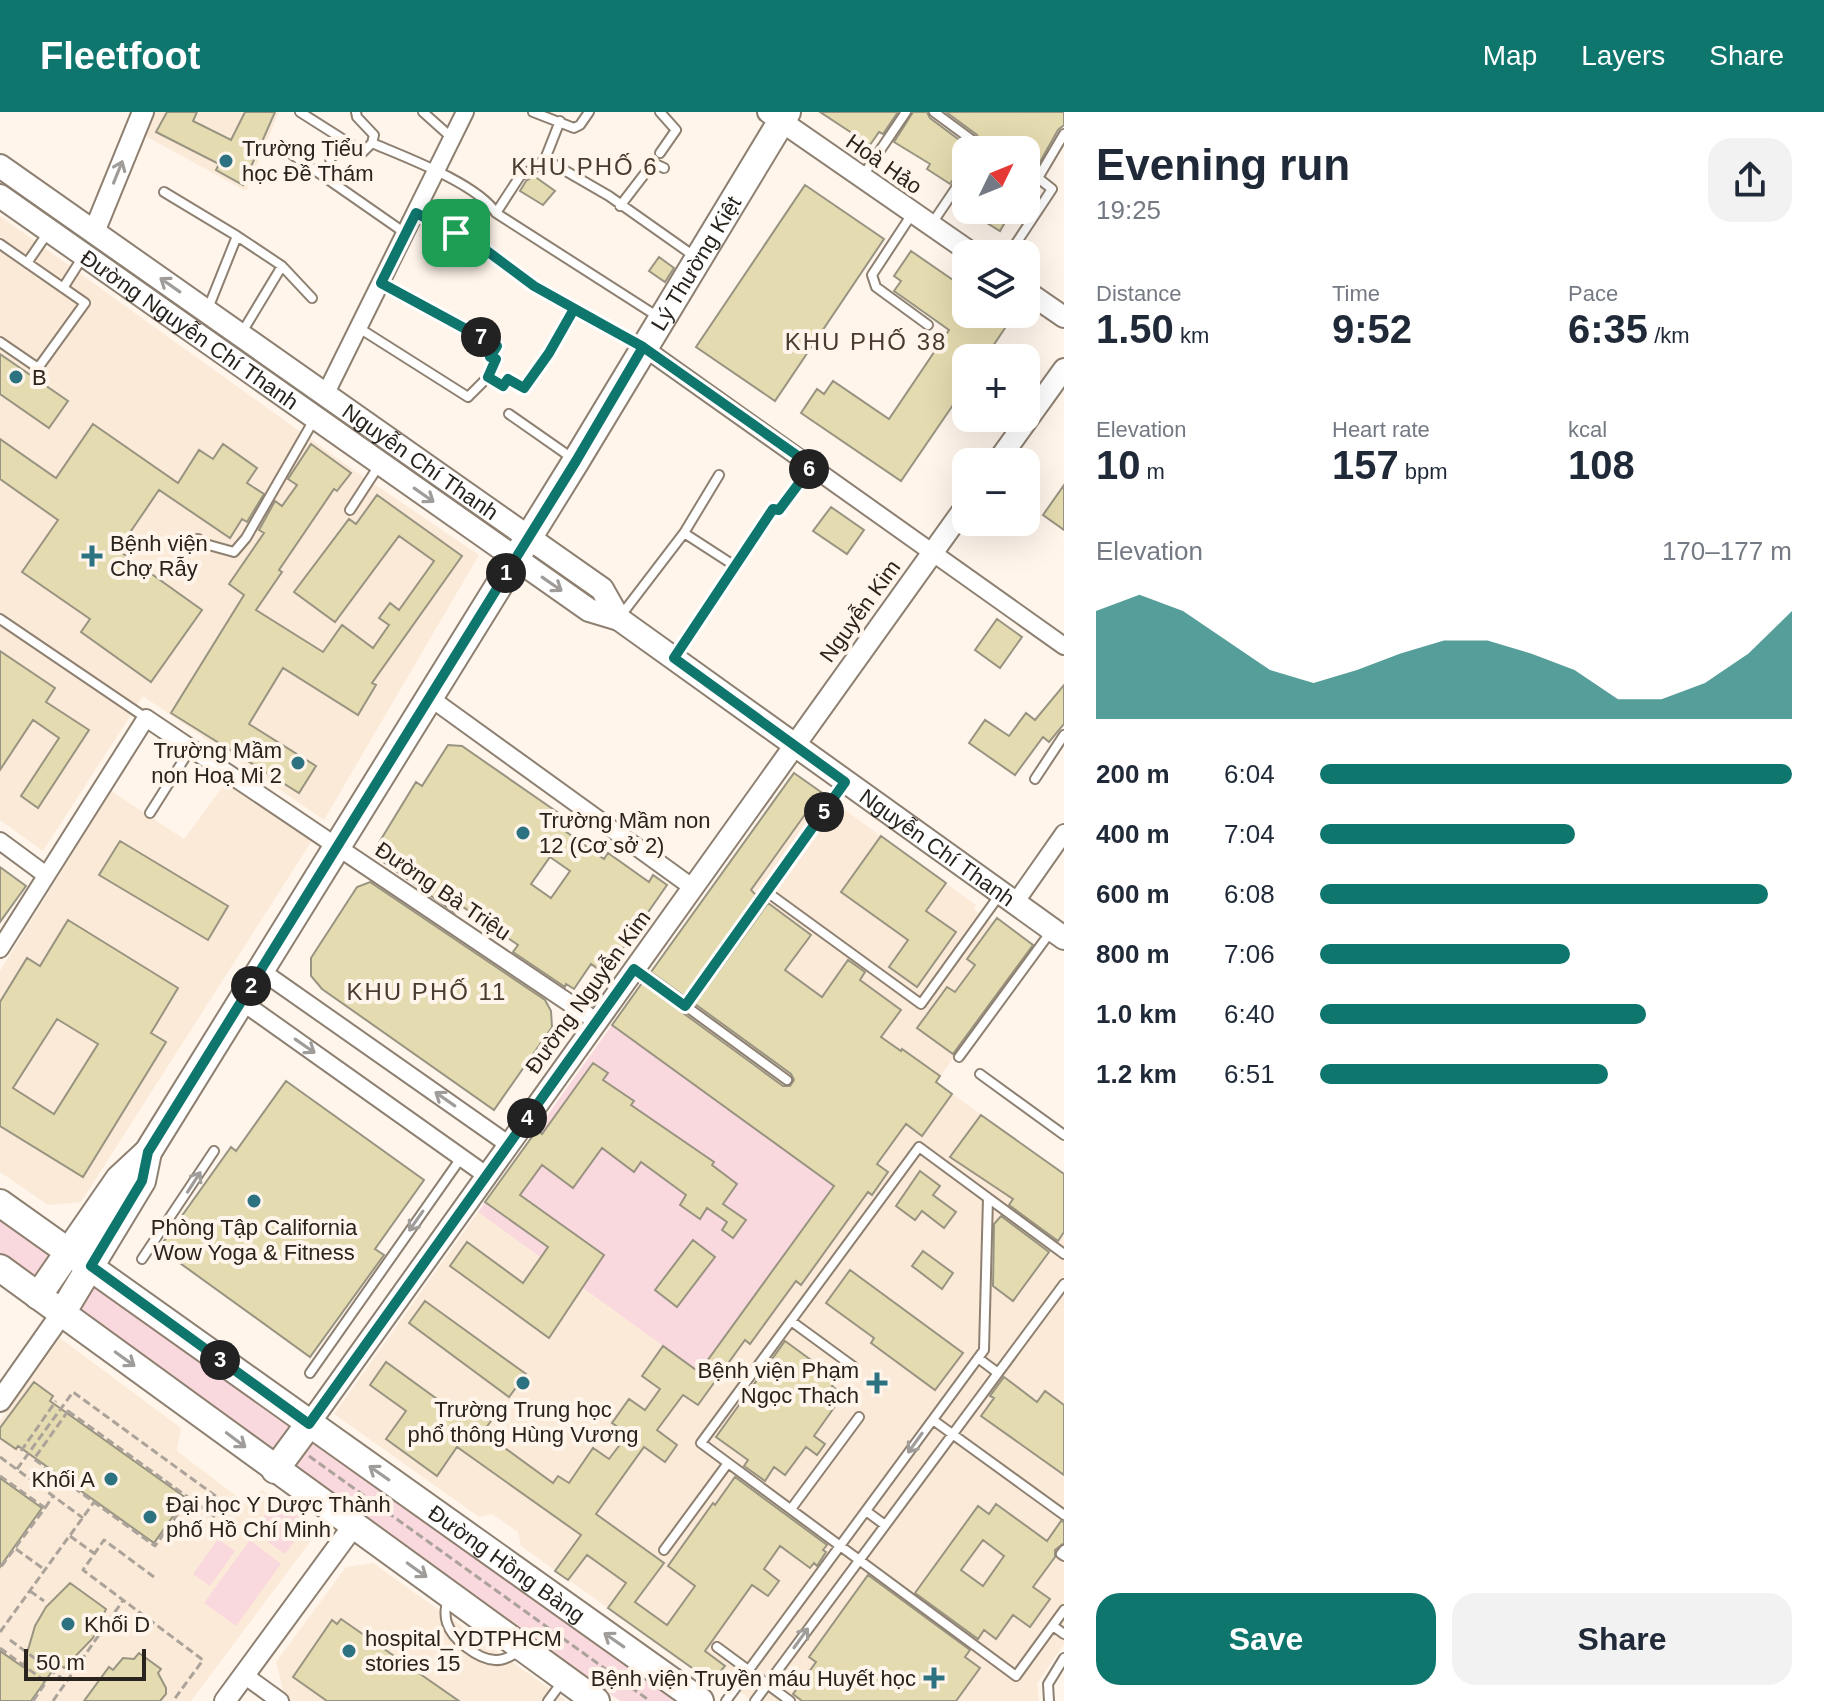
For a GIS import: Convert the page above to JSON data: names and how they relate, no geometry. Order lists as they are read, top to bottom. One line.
{"streets":{"main road":["Lý Thường Kiệt","Đường Nguyễn Chí Thanh","Nguyễn Chí Thanh","Đường Hồng Bàng"],"street":["Hoà Hảo","Nguyễn Kim","Đường Bà Triệu","Đường Nguyễn Kim"]},"crossings":[["Hoà Hảo","Lý Thường Kiệt"],["Lý Thường Kiệt","Đường Nguyễn Chí Thanh"],["Lý Thường Kiệt","Nguyễn Chí Thanh"],["Lý Thường Kiệt","Đường Bà Triệu"],["Đường Nguyễn Chí Thanh","Nguyễn Chí Thanh"],["Nguyễn Chí Thanh","Nguyễn Kim"],["Nguyễn Chí Thanh","Đường Nguyễn Kim"],["Nguyễn Kim","Đường Nguyễn Kim"],["Đường Bà Triệu","Đường Nguyễn Kim"],["Đường Nguyễn Kim","Đường Hồng Bàng"]],"districts":["KHU PHỐ 6","KHU PHỐ 38","KHU PHỐ 11"],"places":{"other":["Trường Tiểu học Đề Thám","B","Trường Mầm non Hoạ Mi 2","Trường Mầm non 12 (Cơ sở 2)","Phòng Tập California Wow Yoga & Fitness","Trường Trung học phổ thông Hùng Vương","Khối A","Đại học Y Dược Thành phố Hồ Chí Minh","Khối D","hospital_YDTPHCM stories 15"],"health":["Bệnh viện Chợ Rẫy","Bệnh viện Phạm Ngọc Thạch","Bệnh viện Truyền máu Huyết học"]},"scale_bar":"50 m","north":"top right","page":{"header":"Fleetfoot","nav":["Map","Layers","Share"],"heading":["Evening run","19:25"],"map_buttons":["+","−"],"stats":[["Distance","1.50 km"],["Time","9:52"],["Pace","6:35 /km"],["Elevation","10 m"],["Heart rate","157 bpm"],["kcal","108"]],"pins":["7","6","1","5","2","4","3"],"chart":["Elevation","170–177 m"],"list":[{"name":"200 m","note":"6:04"},{"name":"400 m","note":"7:04"},{"name":"600 m","note":"6:08"},{"name":"800 m","note":"7:06"},{"name":"1.0 km","note":"6:40"},{"name":"1.2 km","note":"6:51"}],"buttons":["Save","Share"],"scale":"50 m"}}
